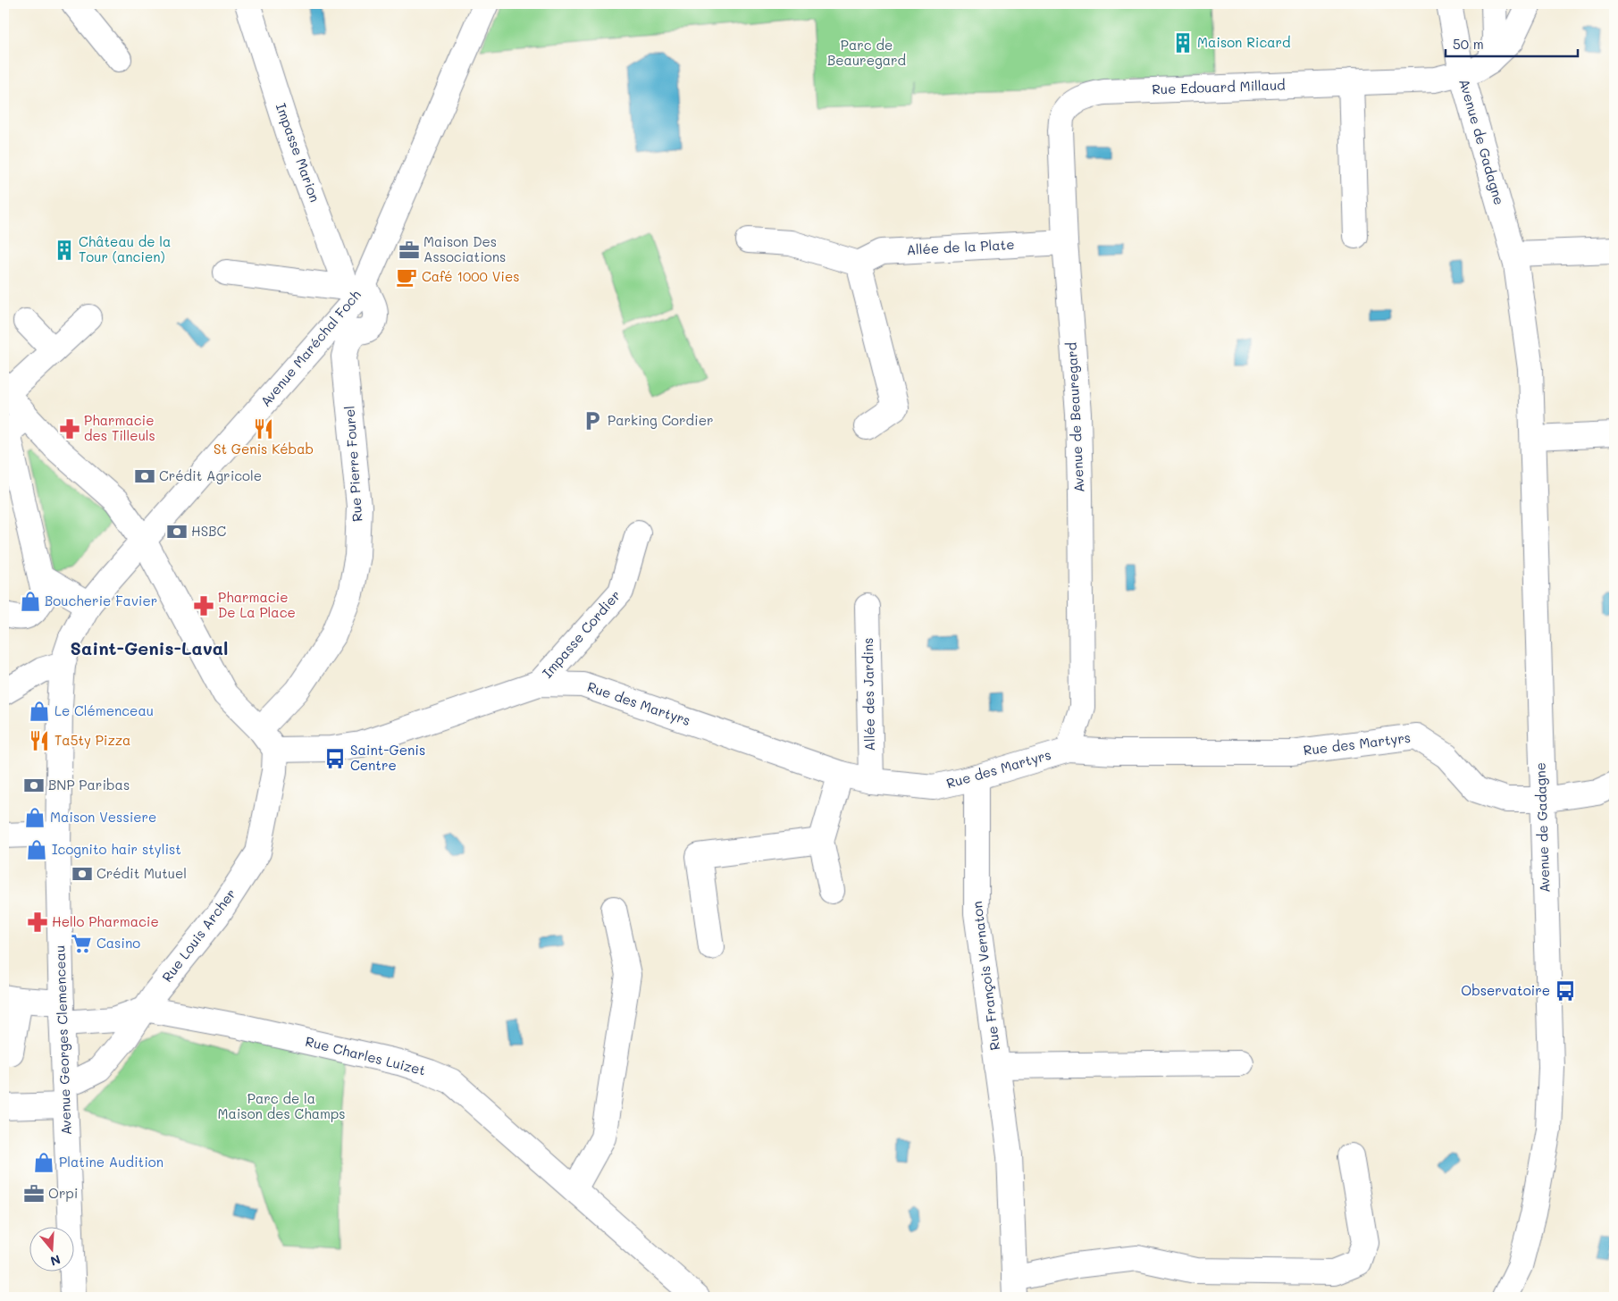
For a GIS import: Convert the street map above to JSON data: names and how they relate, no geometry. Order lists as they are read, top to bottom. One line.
{"streets":{"street":["Rue Edouard Millaud","Avenue de Gadagne","Impasse Marion","Allée de la Plate","Avenue Maréchal Foch","Avenue de Beauregard","Rue Pierre Fourel","Impasse Cordier","Allée des Jardins","Rue des Martyrs","Rue Louis Archer","Rue François Vernaton","Avenue Georges Clemenceau","Rue Charles Luizet"]},"crossings":[["Rue Edouard Millaud","Avenue de Gadagne"],["Rue Edouard Millaud","Avenue de Beauregard"],["Avenue de Gadagne","Rue des Martyrs"],["Impasse Marion","Avenue Maréchal Foch"],["Allée de la Plate","Avenue de Beauregard"],["Avenue Maréchal Foch","Rue Pierre Fourel"],["Avenue Maréchal Foch","Avenue Georges Clemenceau"],["Avenue de Beauregard","Rue des Martyrs"],["Impasse Cordier","Rue des Martyrs"],["Allée des Jardins","Rue des Martyrs"],["Rue des Martyrs","Rue Louis Archer"],["Rue des Martyrs","Rue François Vernaton"],["Rue Louis Archer","Avenue Georges Clemenceau"],["Rue Louis Archer","Rue Charles Luizet"],["Avenue Georges Clemenceau","Rue Charles Luizet"]],"districts":["Saint-Genis-Laval"],"parks":["Parc de Beauregard","Parc de la Maison des Champs"],"places":{"building":["Maison Ricard","Château de la Tour (ancien)"],"office":["Maison Des Associations","Orpi"],"cafe":["Café 1000 Vies"],"parking":["Parking Cordier"],"pharmacy":["Pharmacie des Tilleuls","Pharmacie De La Place","Hello Pharmacie"],"restaurant":["St Genis Kébab","Ta5ty Pizza"],"bank":["Crédit Agricole","HSBC","BNP Paribas","Crédit Mutuel"],"shop":["Boucherie Favier","Le Clémenceau","Maison Vessiere","Icognito hair stylist","Platine Audition"],"bus stop":["Saint-Genis Centre","Observatoire"],"supermarket":["Casino"]},"scale_bar":"50 m","north":"bottom"}
